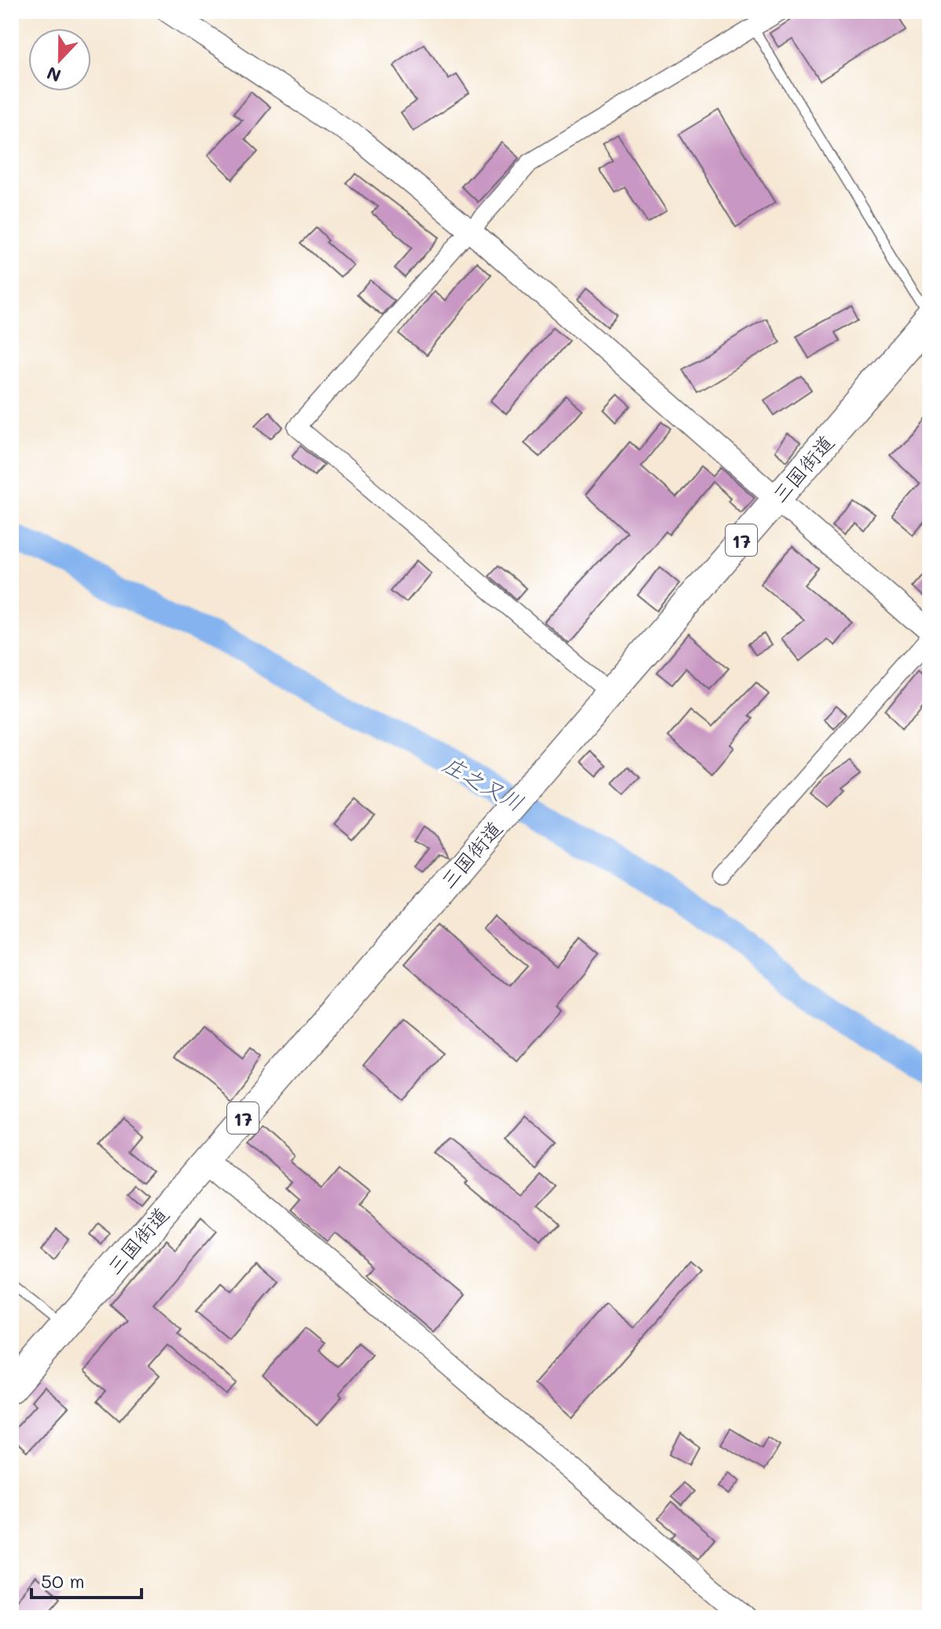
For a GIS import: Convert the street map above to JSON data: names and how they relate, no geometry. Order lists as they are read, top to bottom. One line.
{"streets":{"highway":["三国街道","17"]},"water":["庄之又川"],"scale_bar":"50 m","north":"bottom"}
